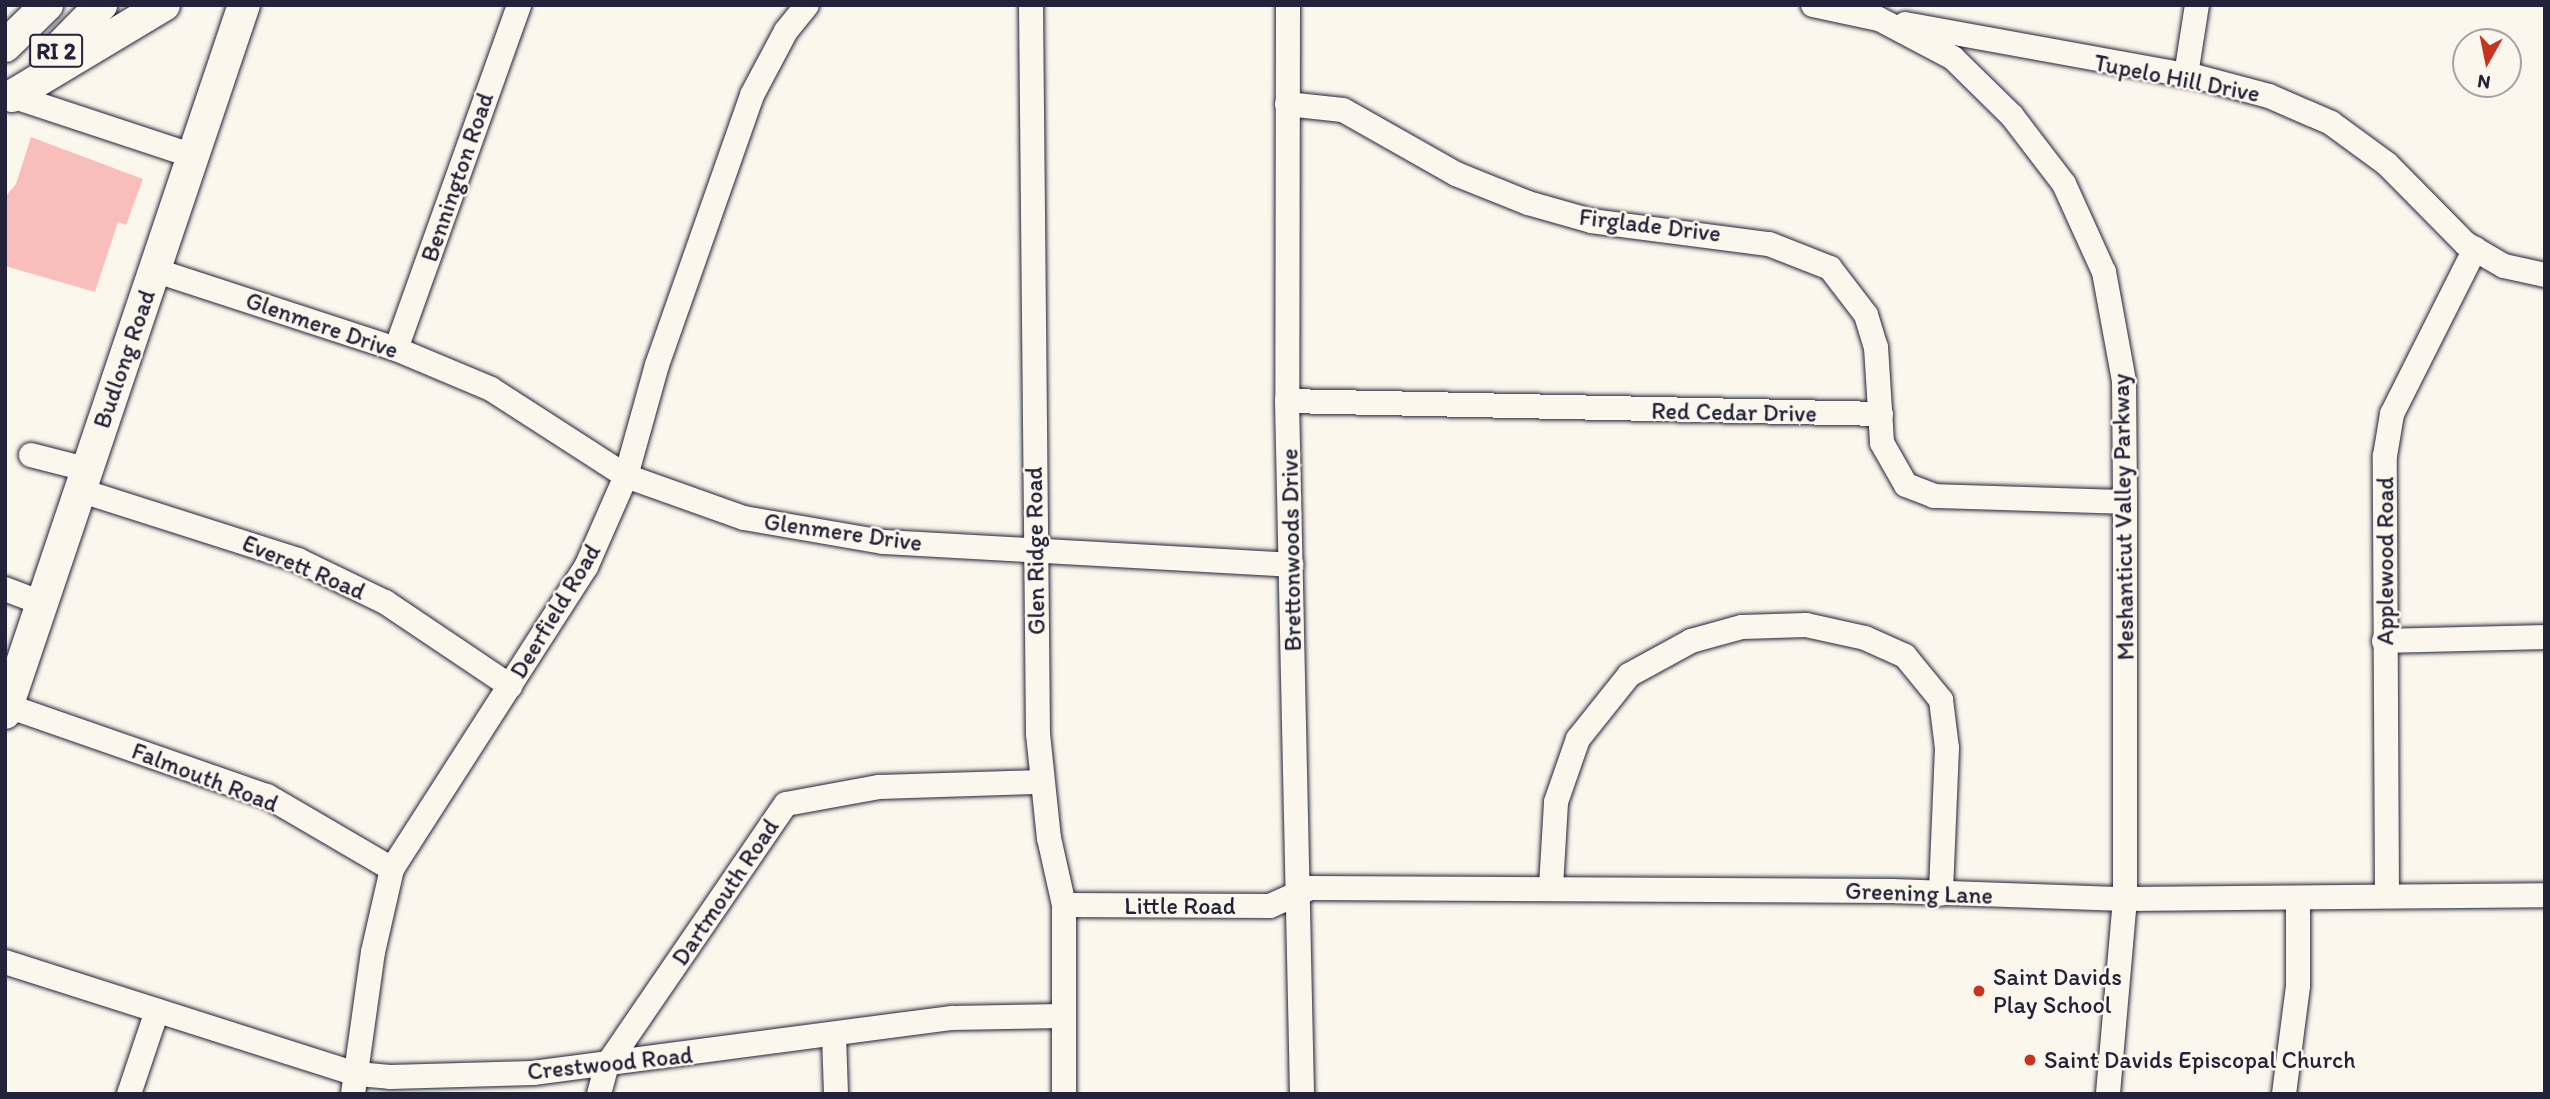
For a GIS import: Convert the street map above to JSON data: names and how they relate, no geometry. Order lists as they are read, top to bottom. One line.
{"streets":{"main road":["RI 2","Budlong Road"],"street":["Tupelo Hill Drive","Bennington Road","Firglade Drive","Glenmere Drive","Red Cedar Drive","Meshanticut Valley Parkway","Brettonwoods Drive","Glen Ridge Road","Applewood Road","Everett Road","Deerfield Road","Falmouth Road","Dartmouth Road","Greening Lane","Little Road","Crestwood Road"]},"crossings":[["Tupelo Hill Drive","Meshanticut Valley Parkway"],["Tupelo Hill Drive","Applewood Road"],["Bennington Road","Glenmere Drive"],["Firglade Drive","Red Cedar Drive"],["Firglade Drive","Brettonwoods Drive"],["Glenmere Drive","Budlong Road"],["Glenmere Drive","Brettonwoods Drive"],["Glenmere Drive","Glen Ridge Road"],["Glenmere Drive","Deerfield Road"],["Budlong Road","Everett Road"],["Budlong Road","Falmouth Road"],["Red Cedar Drive","Brettonwoods Drive"],["Meshanticut Valley Parkway","Greening Lane"],["Brettonwoods Drive","Greening Lane"],["Brettonwoods Drive","Little Road"],["Glen Ridge Road","Dartmouth Road"],["Glen Ridge Road","Little Road"],["Glen Ridge Road","Crestwood Road"],["Applewood Road","Greening Lane"],["Everett Road","Deerfield Road"],["Deerfield Road","Falmouth Road"],["Deerfield Road","Crestwood Road"],["Dartmouth Road","Crestwood Road"],["Greening Lane","Little Road"]],"places":["Saint Davids Play School","Saint Davids Episcopal Church"],"north":"bottom"}
